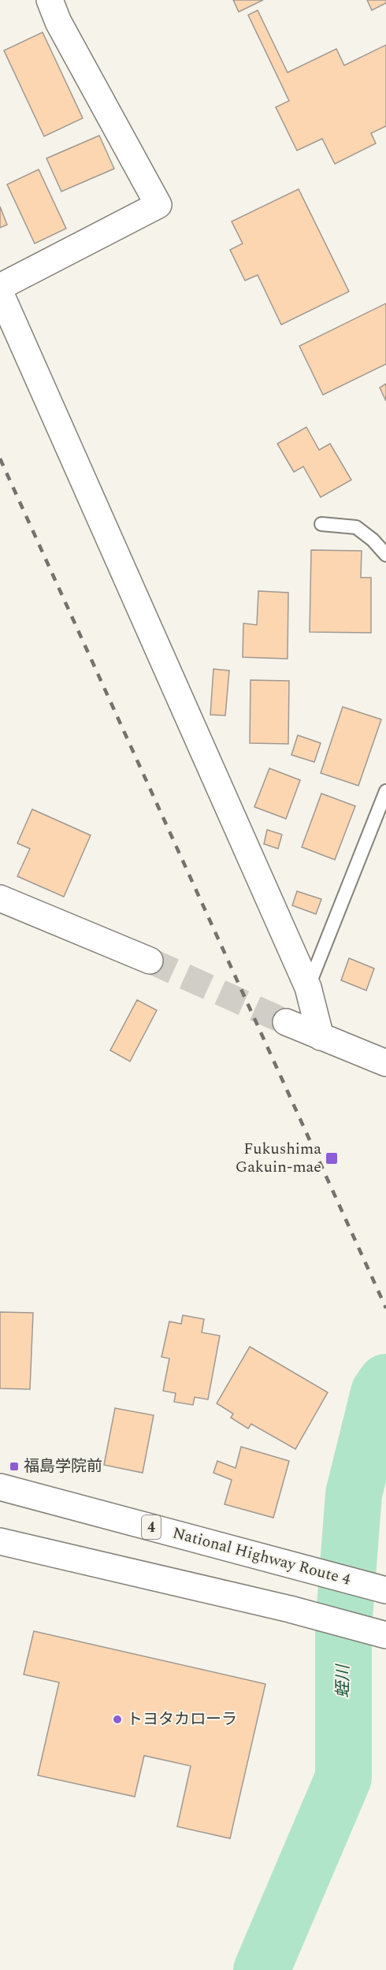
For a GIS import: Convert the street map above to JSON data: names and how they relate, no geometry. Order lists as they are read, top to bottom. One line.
{"streets":{"main road":["4","National Highway Route 4"]},"water":["蛭川"],"places":{"transit":["Fukushima Gakuin-mae","福島学院前"],"other":["トヨタカローラ"]}}
